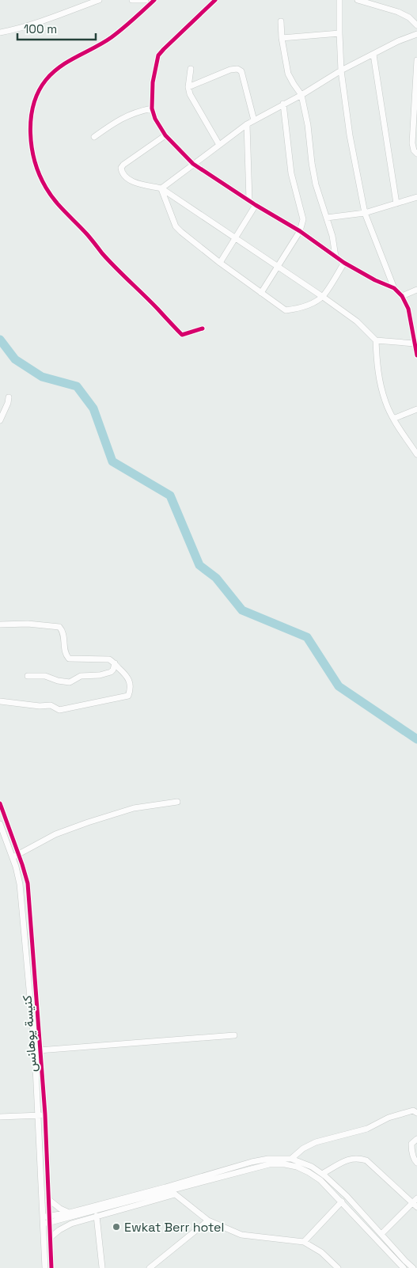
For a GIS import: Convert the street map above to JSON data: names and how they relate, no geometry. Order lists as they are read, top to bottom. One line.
{"streets":{"street":["كنيسة يوهانس"]},"places":["Ewkat Berr hotel"],"scale_bar":"100 m"}
